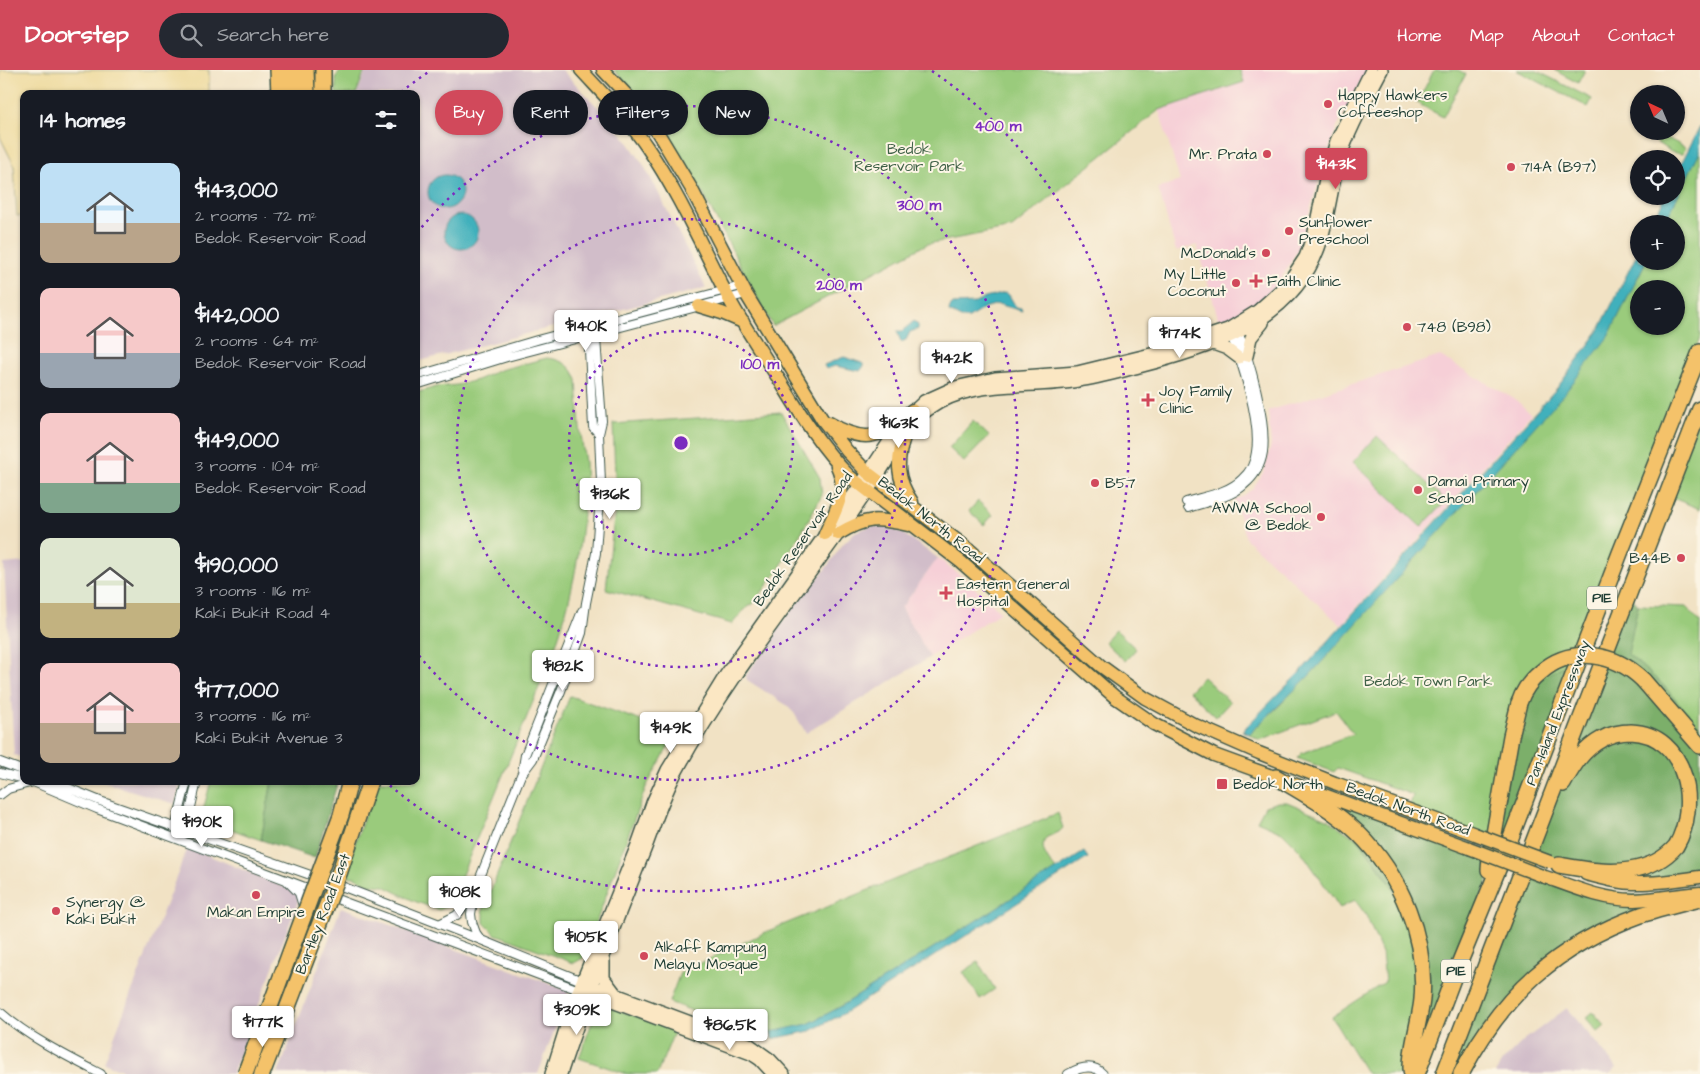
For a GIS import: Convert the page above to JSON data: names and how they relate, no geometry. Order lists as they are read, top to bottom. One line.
{"streets":{"highway":["PIE","Pan-Island Expressway","Bartley Road East"],"main road":["Bedok North Road","Bedok Reservoir Road"]},"crossings":[["Bedok North Road","Bedok Reservoir Road"]],"parks":["Bedok Reservoir Park","Bedok Town Park"],"places":{"other":["Happy Hawkers Coffeeshop","Mr. Prata","714A (B97)","Sunflower Preschool","McDonald's","My Little Coconut","748 (B98)","B57","Damai Primary School","AWWA School @ Bedok","B44B","Makan Empire","Synergy @ Kaki Bukit","Alkaff Kampung Melayu Mosque"],"health":["Faith Clinic","Joy Family Clinic","Eastern General Hospital"],"transit":["Bedok North"]},"north":"top left","page":{"header":"Doorstep","search":"Search here","nav":["Home","Map","About","Contact"],"map_buttons":["+","−"],"chip":["Buy","Rent","Filters","New"],"heading":"14 homes","price":["$143K","$140K","$174K","$142K","$163K","$136K","$182K","$149K","$190K","$108K","$105K","$309K","$177K","$86.5K"],"list":[{"name":"$143,000","note":"2 rooms · 72 m² · Bedok Reservoir Road"},{"name":"$142,000","note":"2 rooms · 64 m² · Bedok Reservoir Road"},{"name":"$149,000","note":"3 rooms · 104 m² · Bedok Reservoir Road"},{"name":"$190,000","note":"3 rooms · 116 m² · Kaki Bukit Road 4"},{"name":"$177,000","note":"3 rooms · 116 m² · Kaki Bukit Avenue 3"}]},"rings":["400 m","300 m","200 m","100 m"]}
